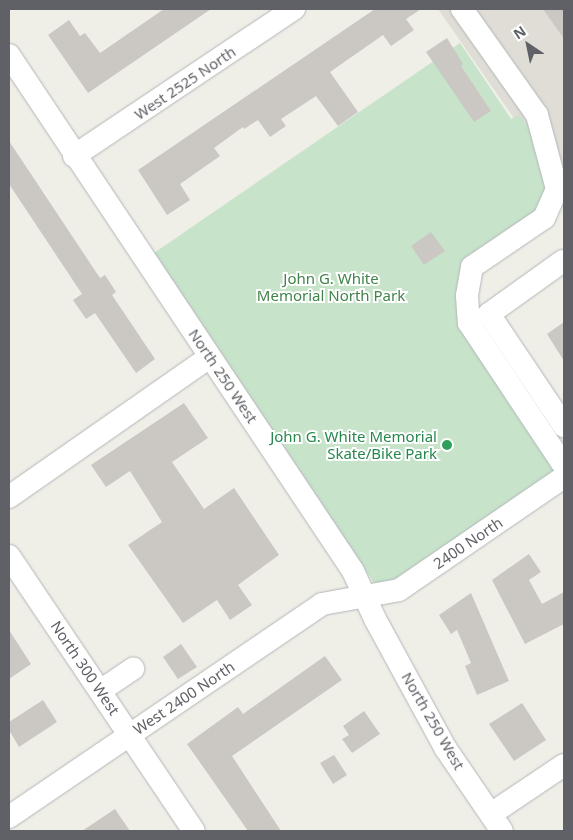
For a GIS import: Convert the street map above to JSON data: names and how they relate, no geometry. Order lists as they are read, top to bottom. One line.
{"streets":{"street":["West 2525 North","North 250 West","2400 North","North 300 West","West 2400 North"]},"crossings":[["West 2525 North","North 250 West"],["North 250 West","2400 North"],["North 250 West","West 2400 North"],["2400 North","West 2400 North"],["North 300 West","West 2400 North"]],"parks":["John G. White Memorial North Park"],"places":["John G. White Memorial Skate/Bike Park"],"north":"top left"}
